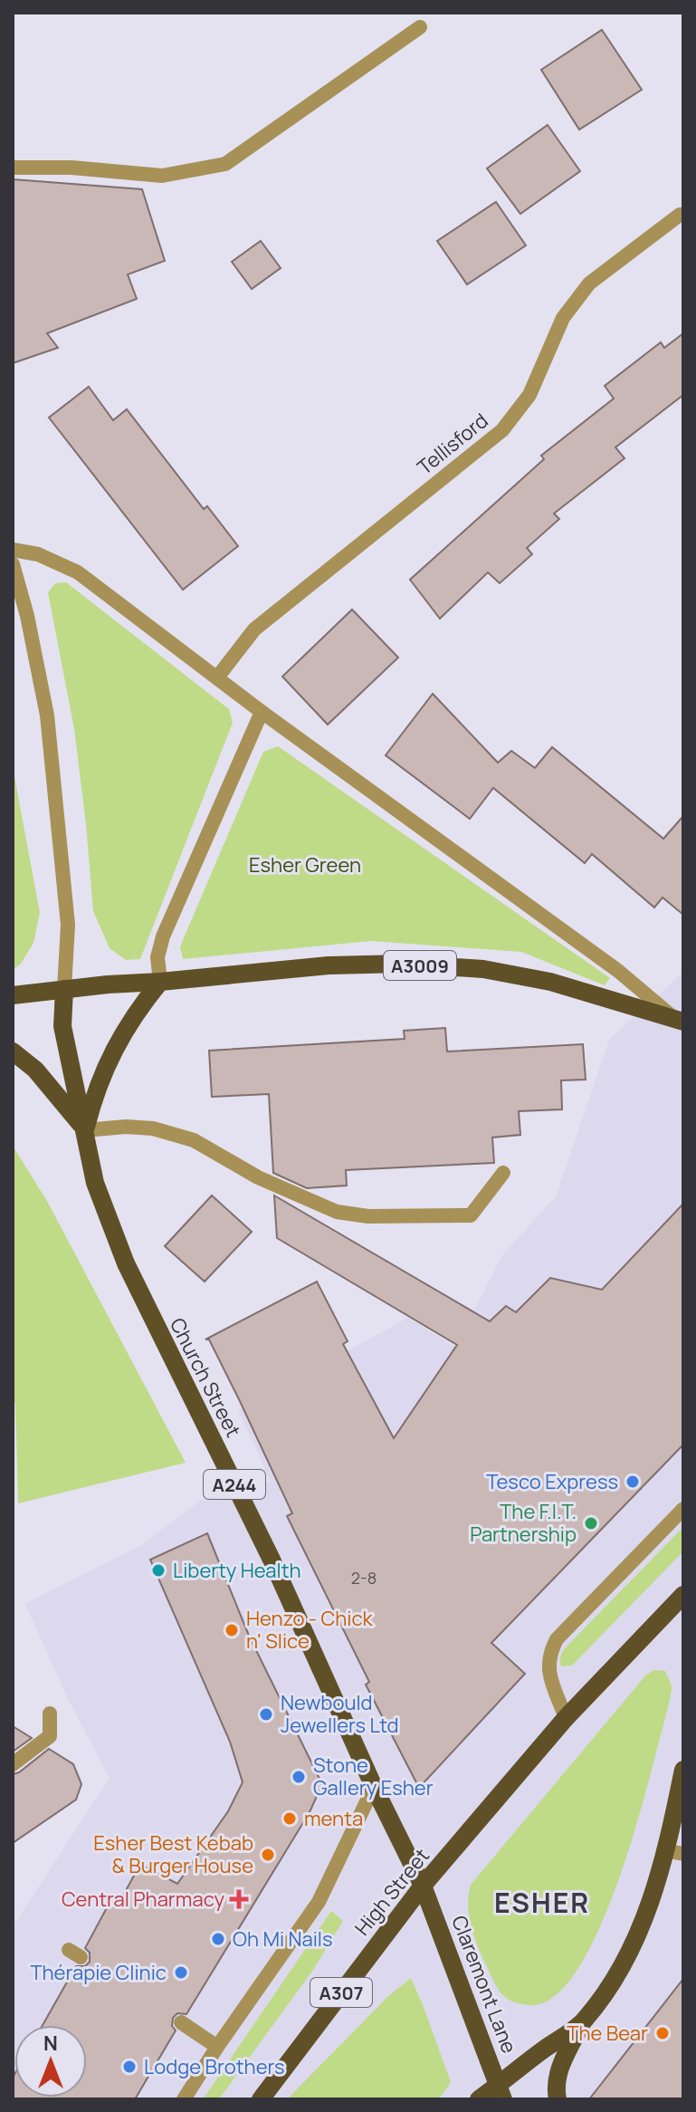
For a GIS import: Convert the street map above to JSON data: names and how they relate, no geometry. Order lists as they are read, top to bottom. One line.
{"streets":{"main road":["A3009","Church Street","A244","High Street","Claremont Lane","A307"],"street":["Tellisford"]},"crossings":[["A3009","Church Street"],["Church Street","A244"],["Church Street","High Street"],["Church Street","Claremont Lane"],["High Street","Claremont Lane"]],"districts":["ESHER"],"parks":["Esher Green"],"places":{"other":["Tesco Express","The F.I.T. Partnership","Liberty Health","Henzo - Chick n' Slice","Newbould Jewellers Ltd","Stone Gallery Esher","menta","Esher Best Kebab & Burger House","Oh Mi Nails","Thérapie Clinic","The Bear","Lodge Brothers"],"health":["Central Pharmacy"]},"house_numbers":["2-8"],"north":"top"}
